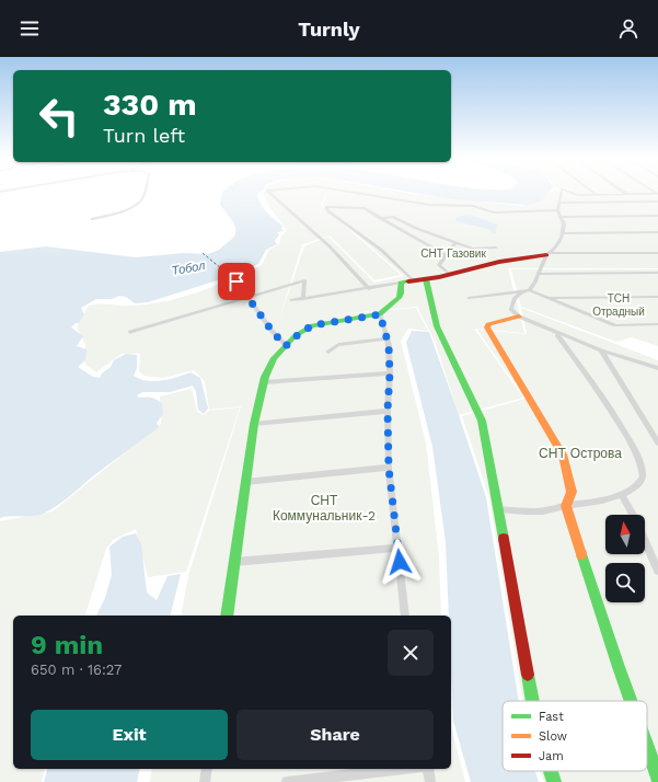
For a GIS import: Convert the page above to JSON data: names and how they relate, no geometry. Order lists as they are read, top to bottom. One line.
{"water":["Тобол"],"parks":["СНТ Газовик","ТСН Отрадный","СНТ Острова","СНТ Коммунальник-2"],"legend":["Fast","Slow","Jam"],"north":"top","page":{"header":"Turnly","turn":["330 m","Turn left"],"heading":["9 min","650 m · 16:27"],"buttons":["Exit","Share"]}}
